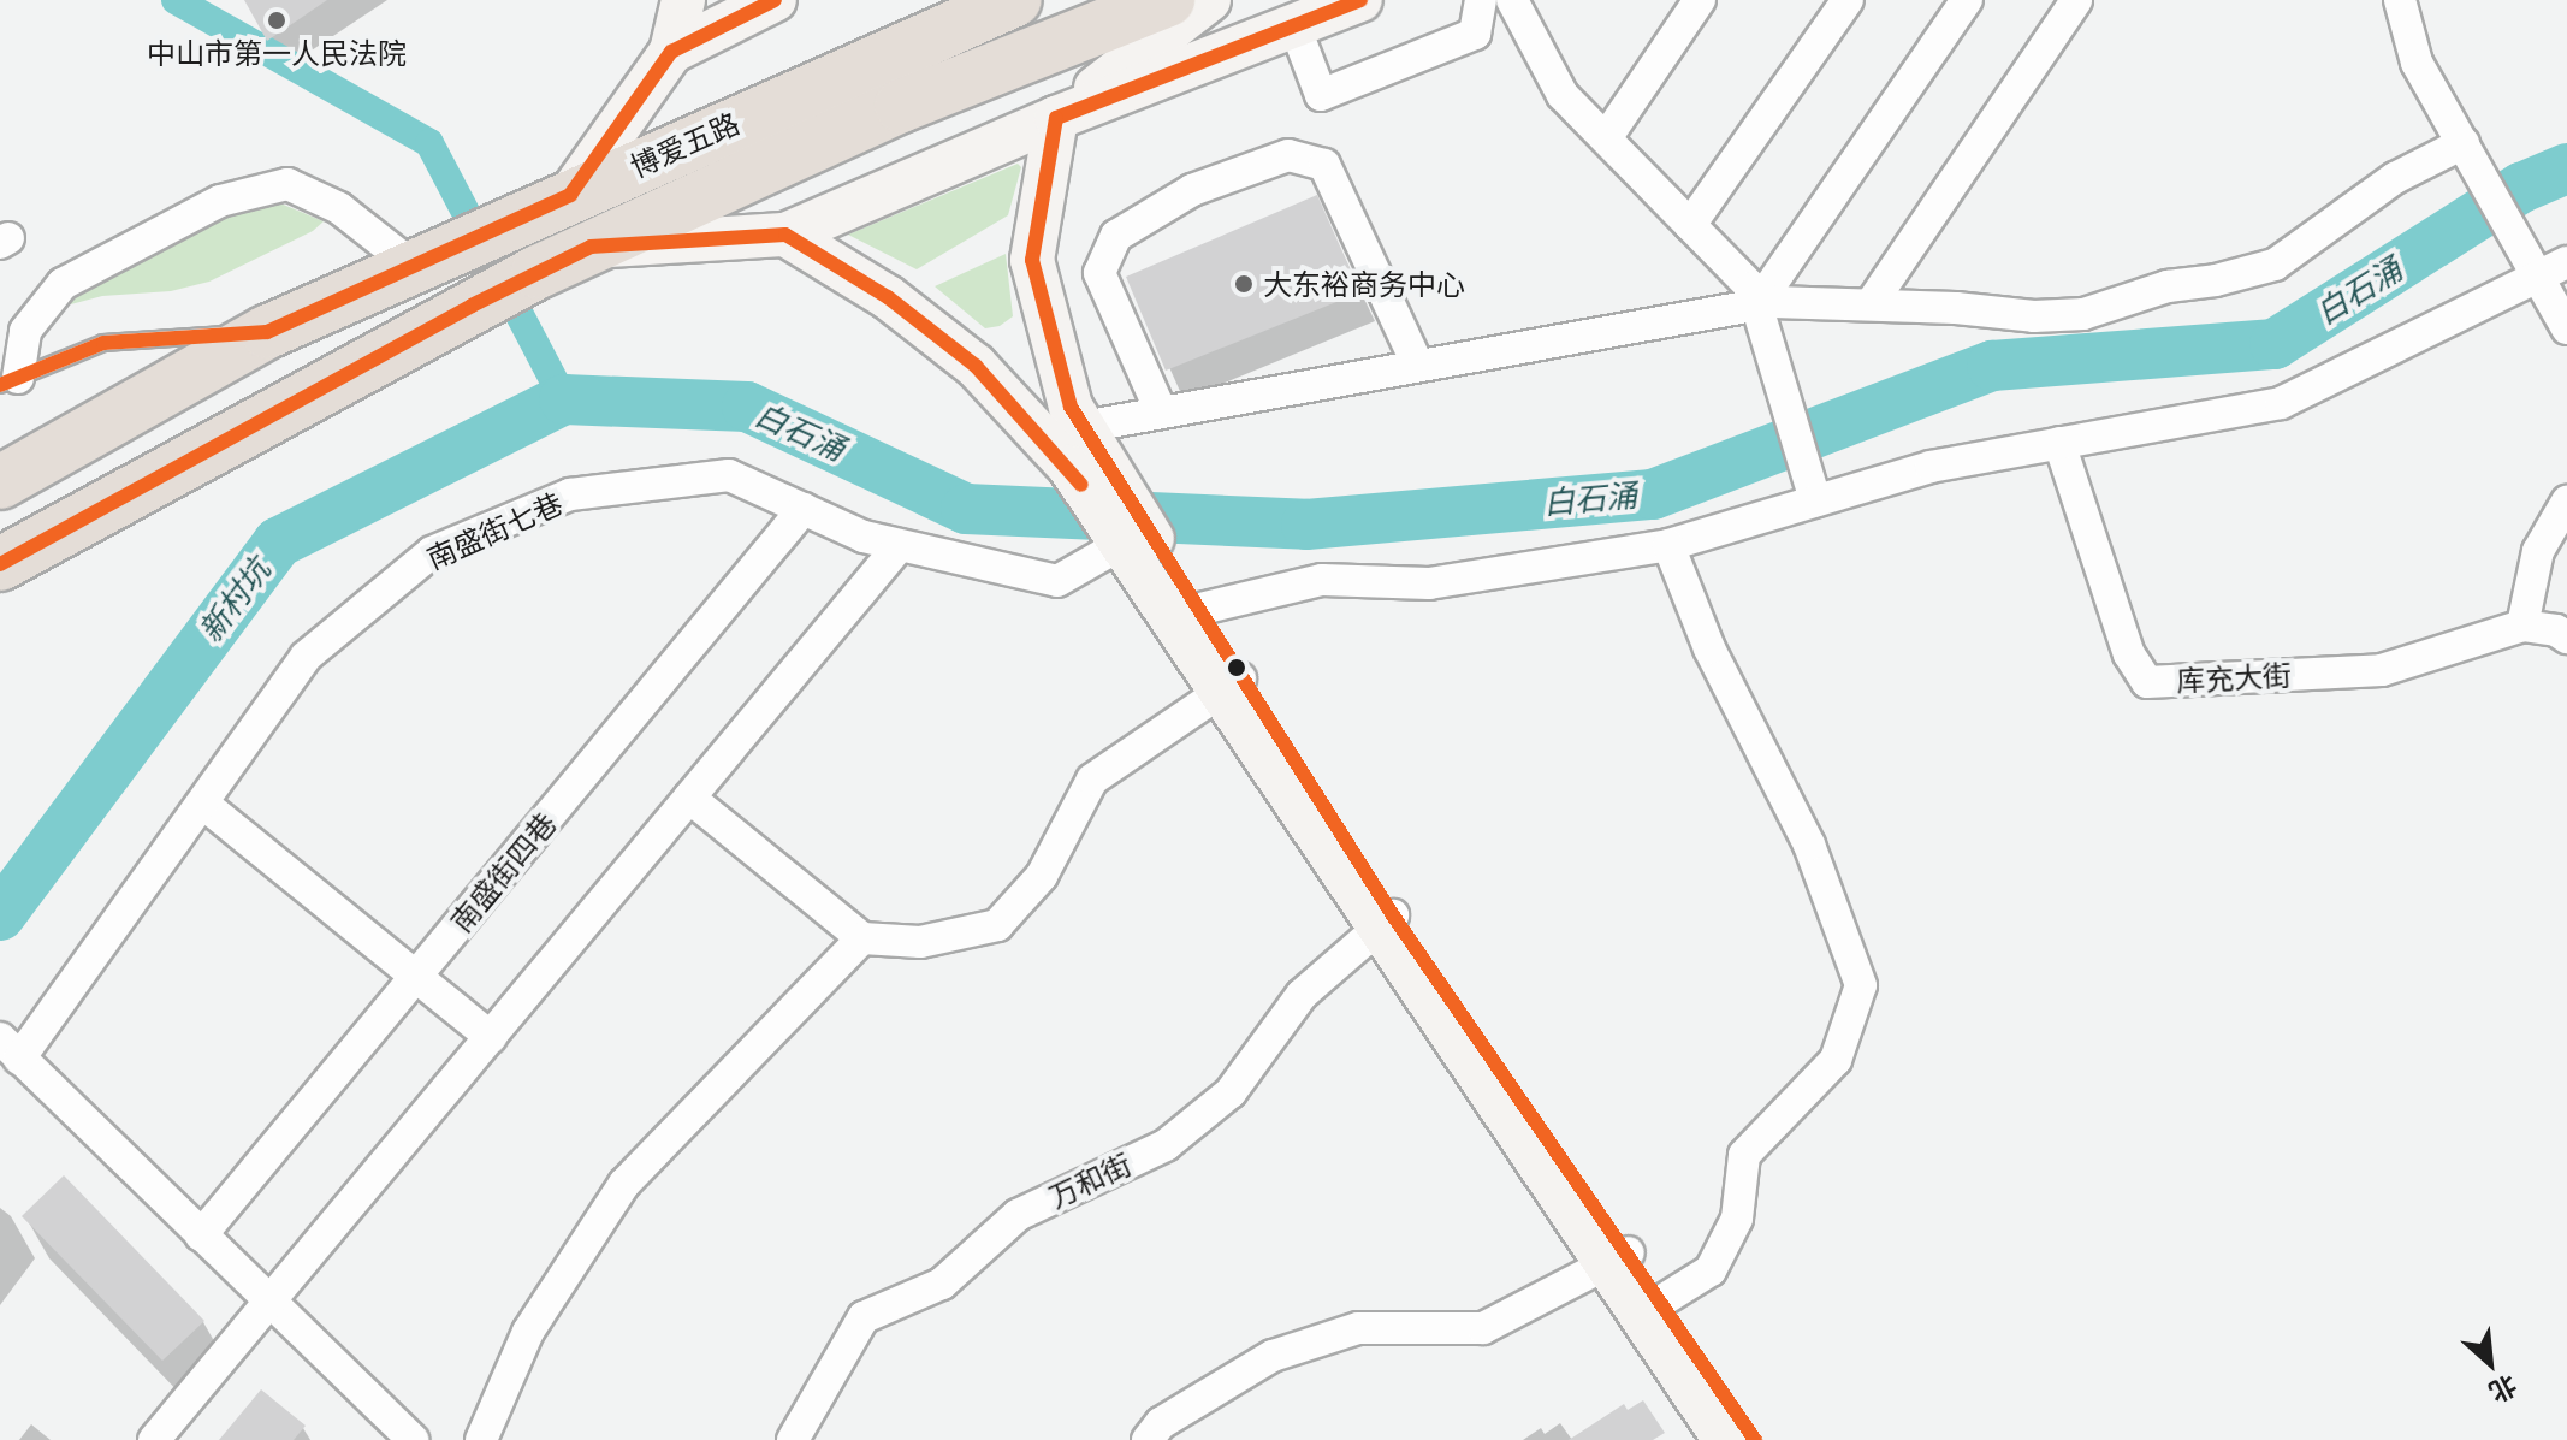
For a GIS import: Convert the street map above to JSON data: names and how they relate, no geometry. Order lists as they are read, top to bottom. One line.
{"streets":{"highway":["博爱五路"],"street":["南盛街七巷","库充大街","南盛街四巷","万和街"]},"crossings":[["南盛街七巷","南盛街四巷"]],"water":["白石涌","新村坑"],"places":["中山市第一人民法院","大东裕商务中心"],"north":"bottom right"}
